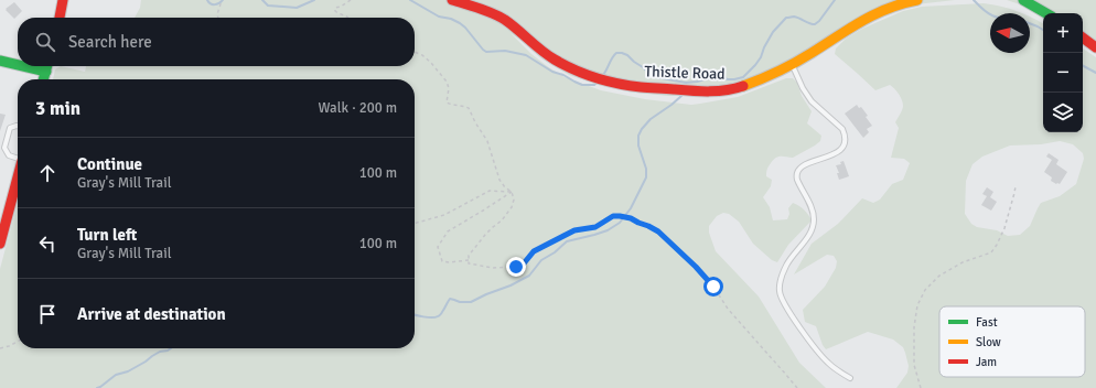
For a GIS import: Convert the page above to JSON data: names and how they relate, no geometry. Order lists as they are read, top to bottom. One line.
{"streets":{"street":["Thistle Road"]},"legend":["Fast","Slow","Jam"],"north":"left","page":{"map_buttons":["+","−"],"search":"Search here","heading":["3 min","Walk · 200 m"],"list":[["Continue","Gray's Mill Trail","100 m"],["Turn left","Gray's Mill Trail","100 m"],"Arrive at destination"]}}
